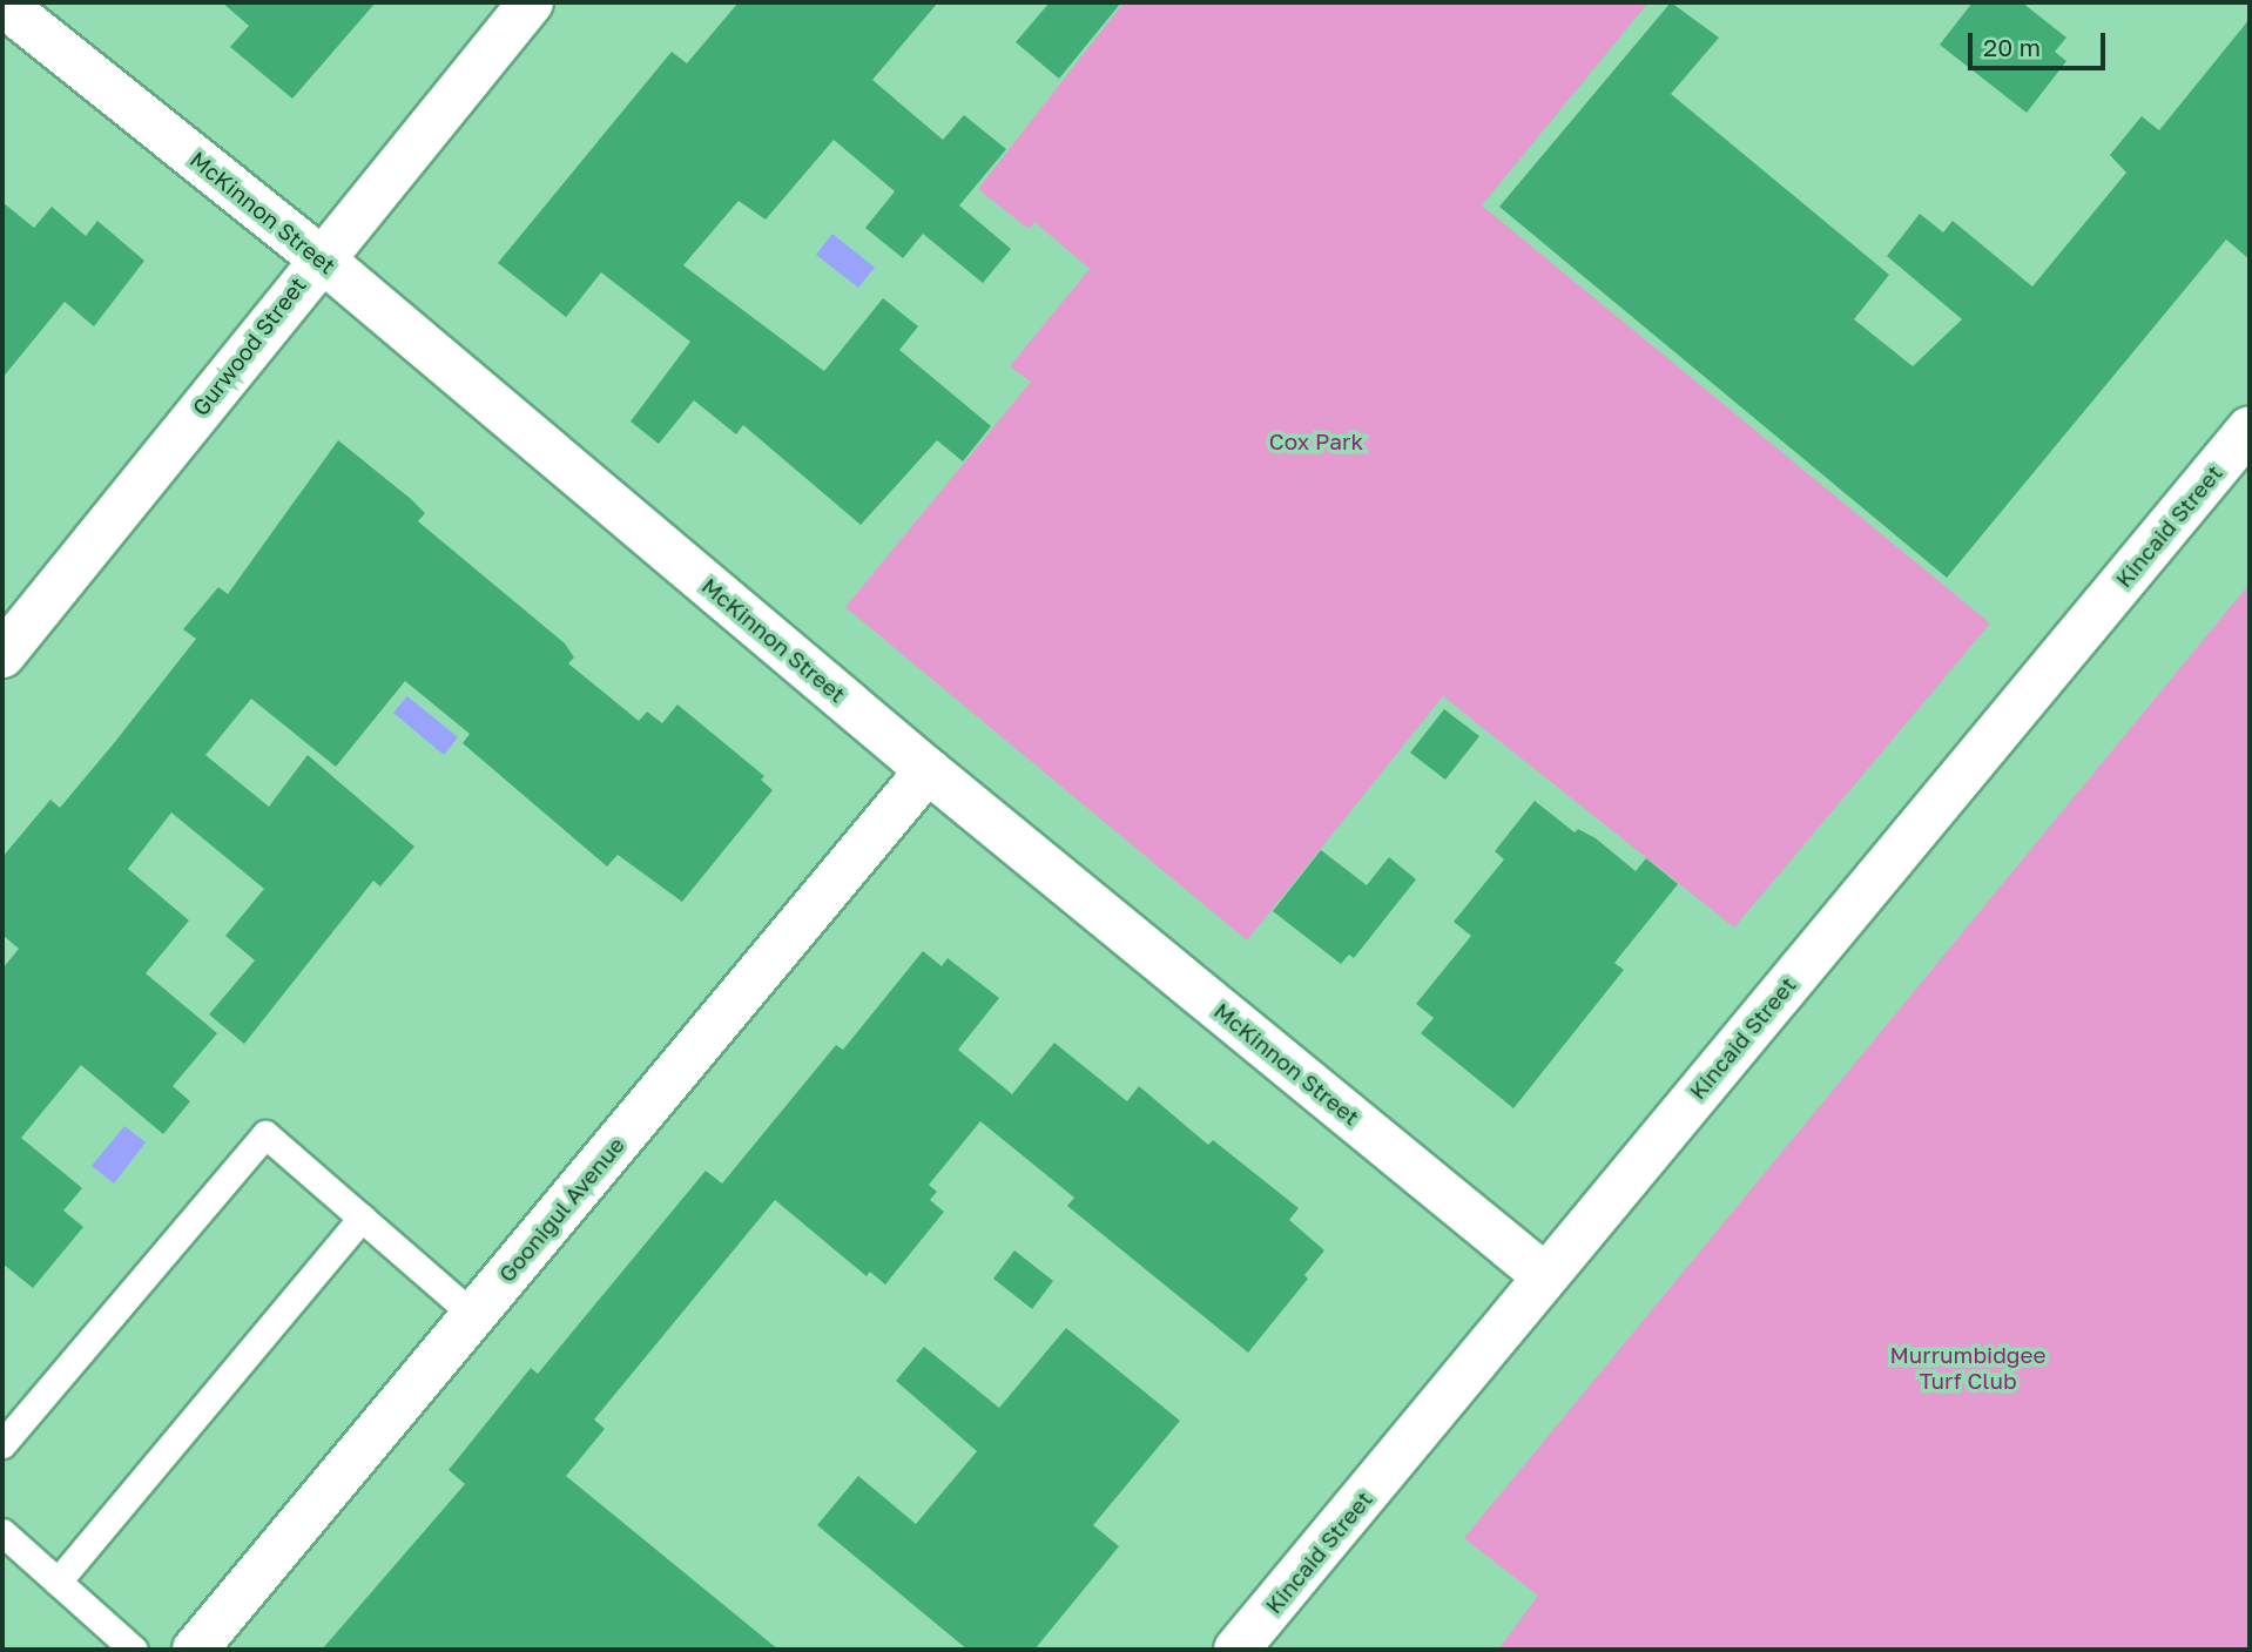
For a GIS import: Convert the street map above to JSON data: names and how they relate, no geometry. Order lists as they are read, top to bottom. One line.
{"streets":{"street":["McKinnon Street","Gurwood Street","Kincaid Street","Goonigul Avenue"]},"crossings":[["McKinnon Street","Gurwood Street"],["McKinnon Street","Kincaid Street"],["McKinnon Street","Goonigul Avenue"]],"parks":["Cox Park","Murrumbidgee Turf Club"],"scale_bar":"20 m"}
